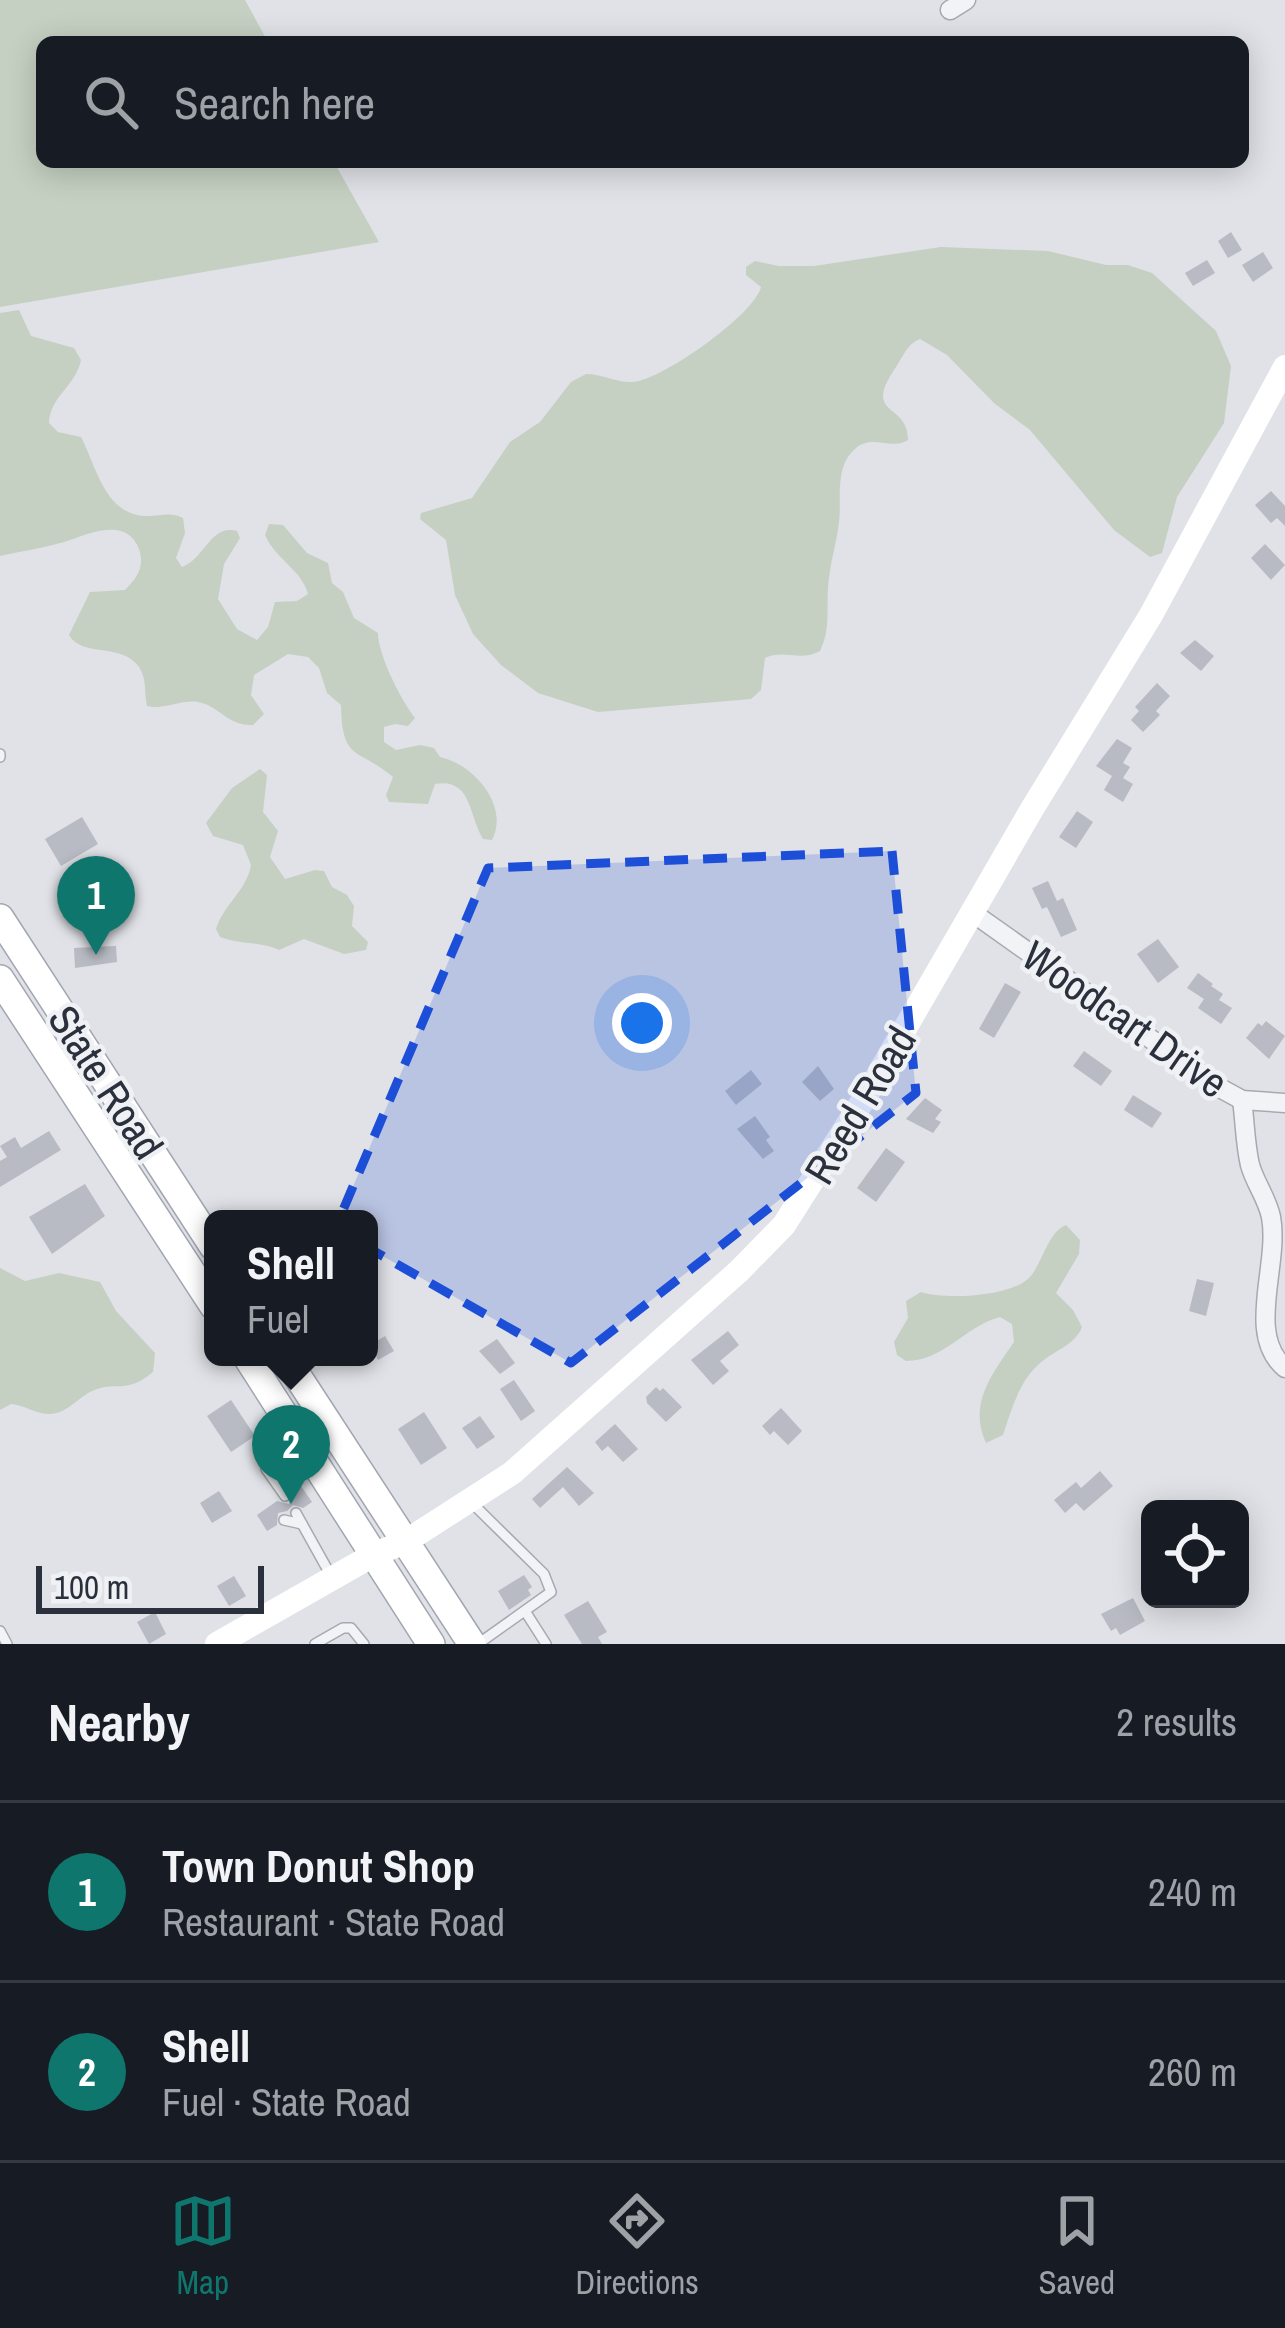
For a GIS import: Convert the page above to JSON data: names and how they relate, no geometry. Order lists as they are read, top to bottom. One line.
{"streets":{"main road":["State Road"],"street":["Woodcart Drive","Reed Road"]},"crossings":[["Woodcart Drive","Reed Road"]],"scale_bar":"100 m","page":{"search":"Search here","pins":["1","2"],"popup":["Shell","Fuel"],"scale":"100 m","heading":["Nearby","2 results"],"list":[{"mark":"1","name":"Town Donut Shop","note":"Restaurant · State Road","value":"240 m"},{"mark":"2","name":"Shell","note":"Fuel · State Road","value":"260 m"}],"nav":["Map","Directions","Saved"]}}
